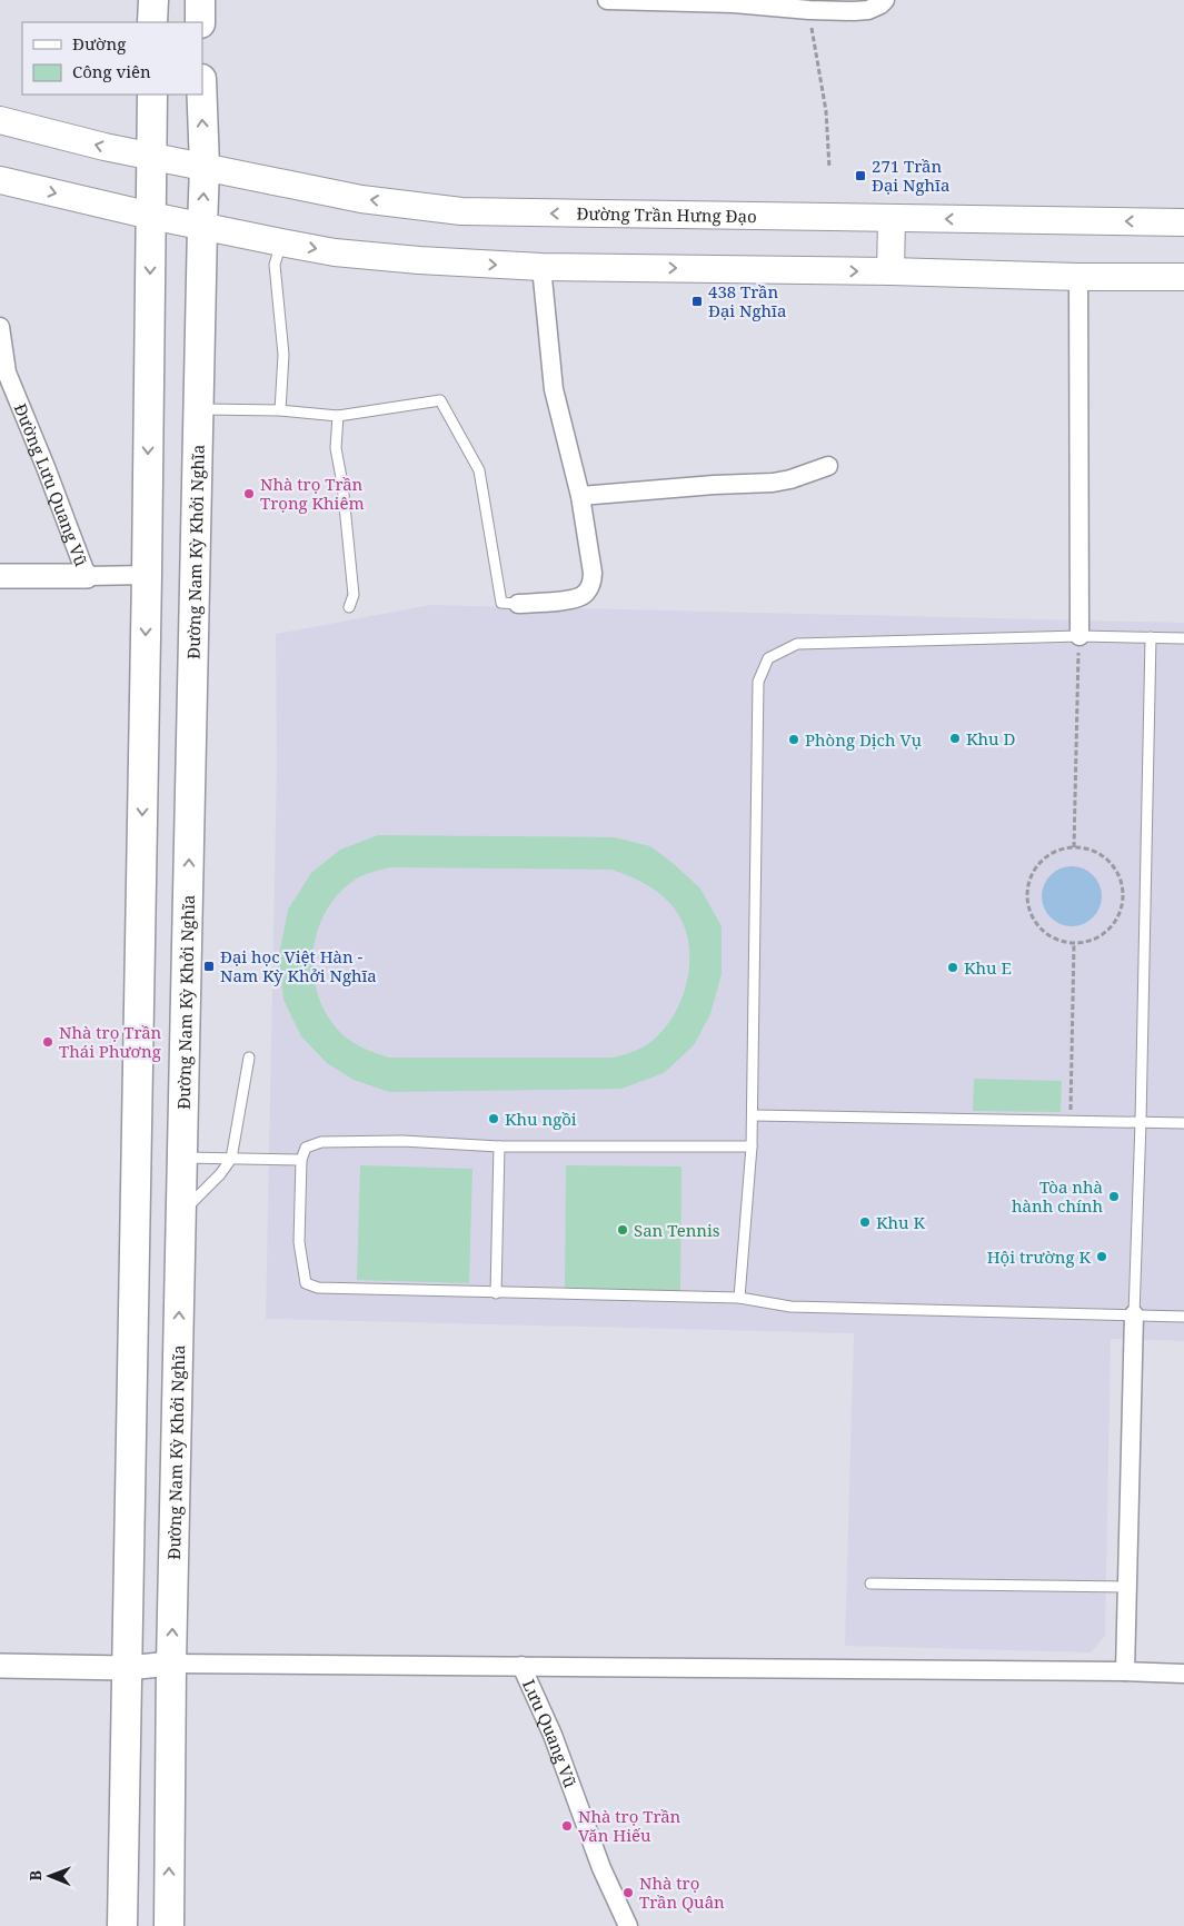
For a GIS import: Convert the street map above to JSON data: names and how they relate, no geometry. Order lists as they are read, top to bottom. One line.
{"streets":{"main road":["Đường Trần Hưng Đạo","Đường Nam Kỳ Khởi Nghĩa"],"street":["Đường Lưu Quang Vũ","Lưu Quang Vũ"]},"crossings":[["Đường Trần Hưng Đạo","Đường Nam Kỳ Khởi Nghĩa"]],"places":{"transit":["271 Trần Đại Nghĩa","438 Trần Đại Nghĩa","Đại học Việt Hàn - Nam Kỳ Khởi Nghĩa"],"other":["Nhà trọ Trần Trọng Khiêm","Khu D","Phòng Dịch Vụ","Khu E","Nhà trọ Trần Thái Phương","Khu ngồi","Tòa nhà hành chính","Khu K","San Tennis","Hội trường K","Nhà trọ Trần Văn Hiếu","Nhà trọ Trần Quân"]},"legend":["Đường","Công viên"],"north":"left"}
